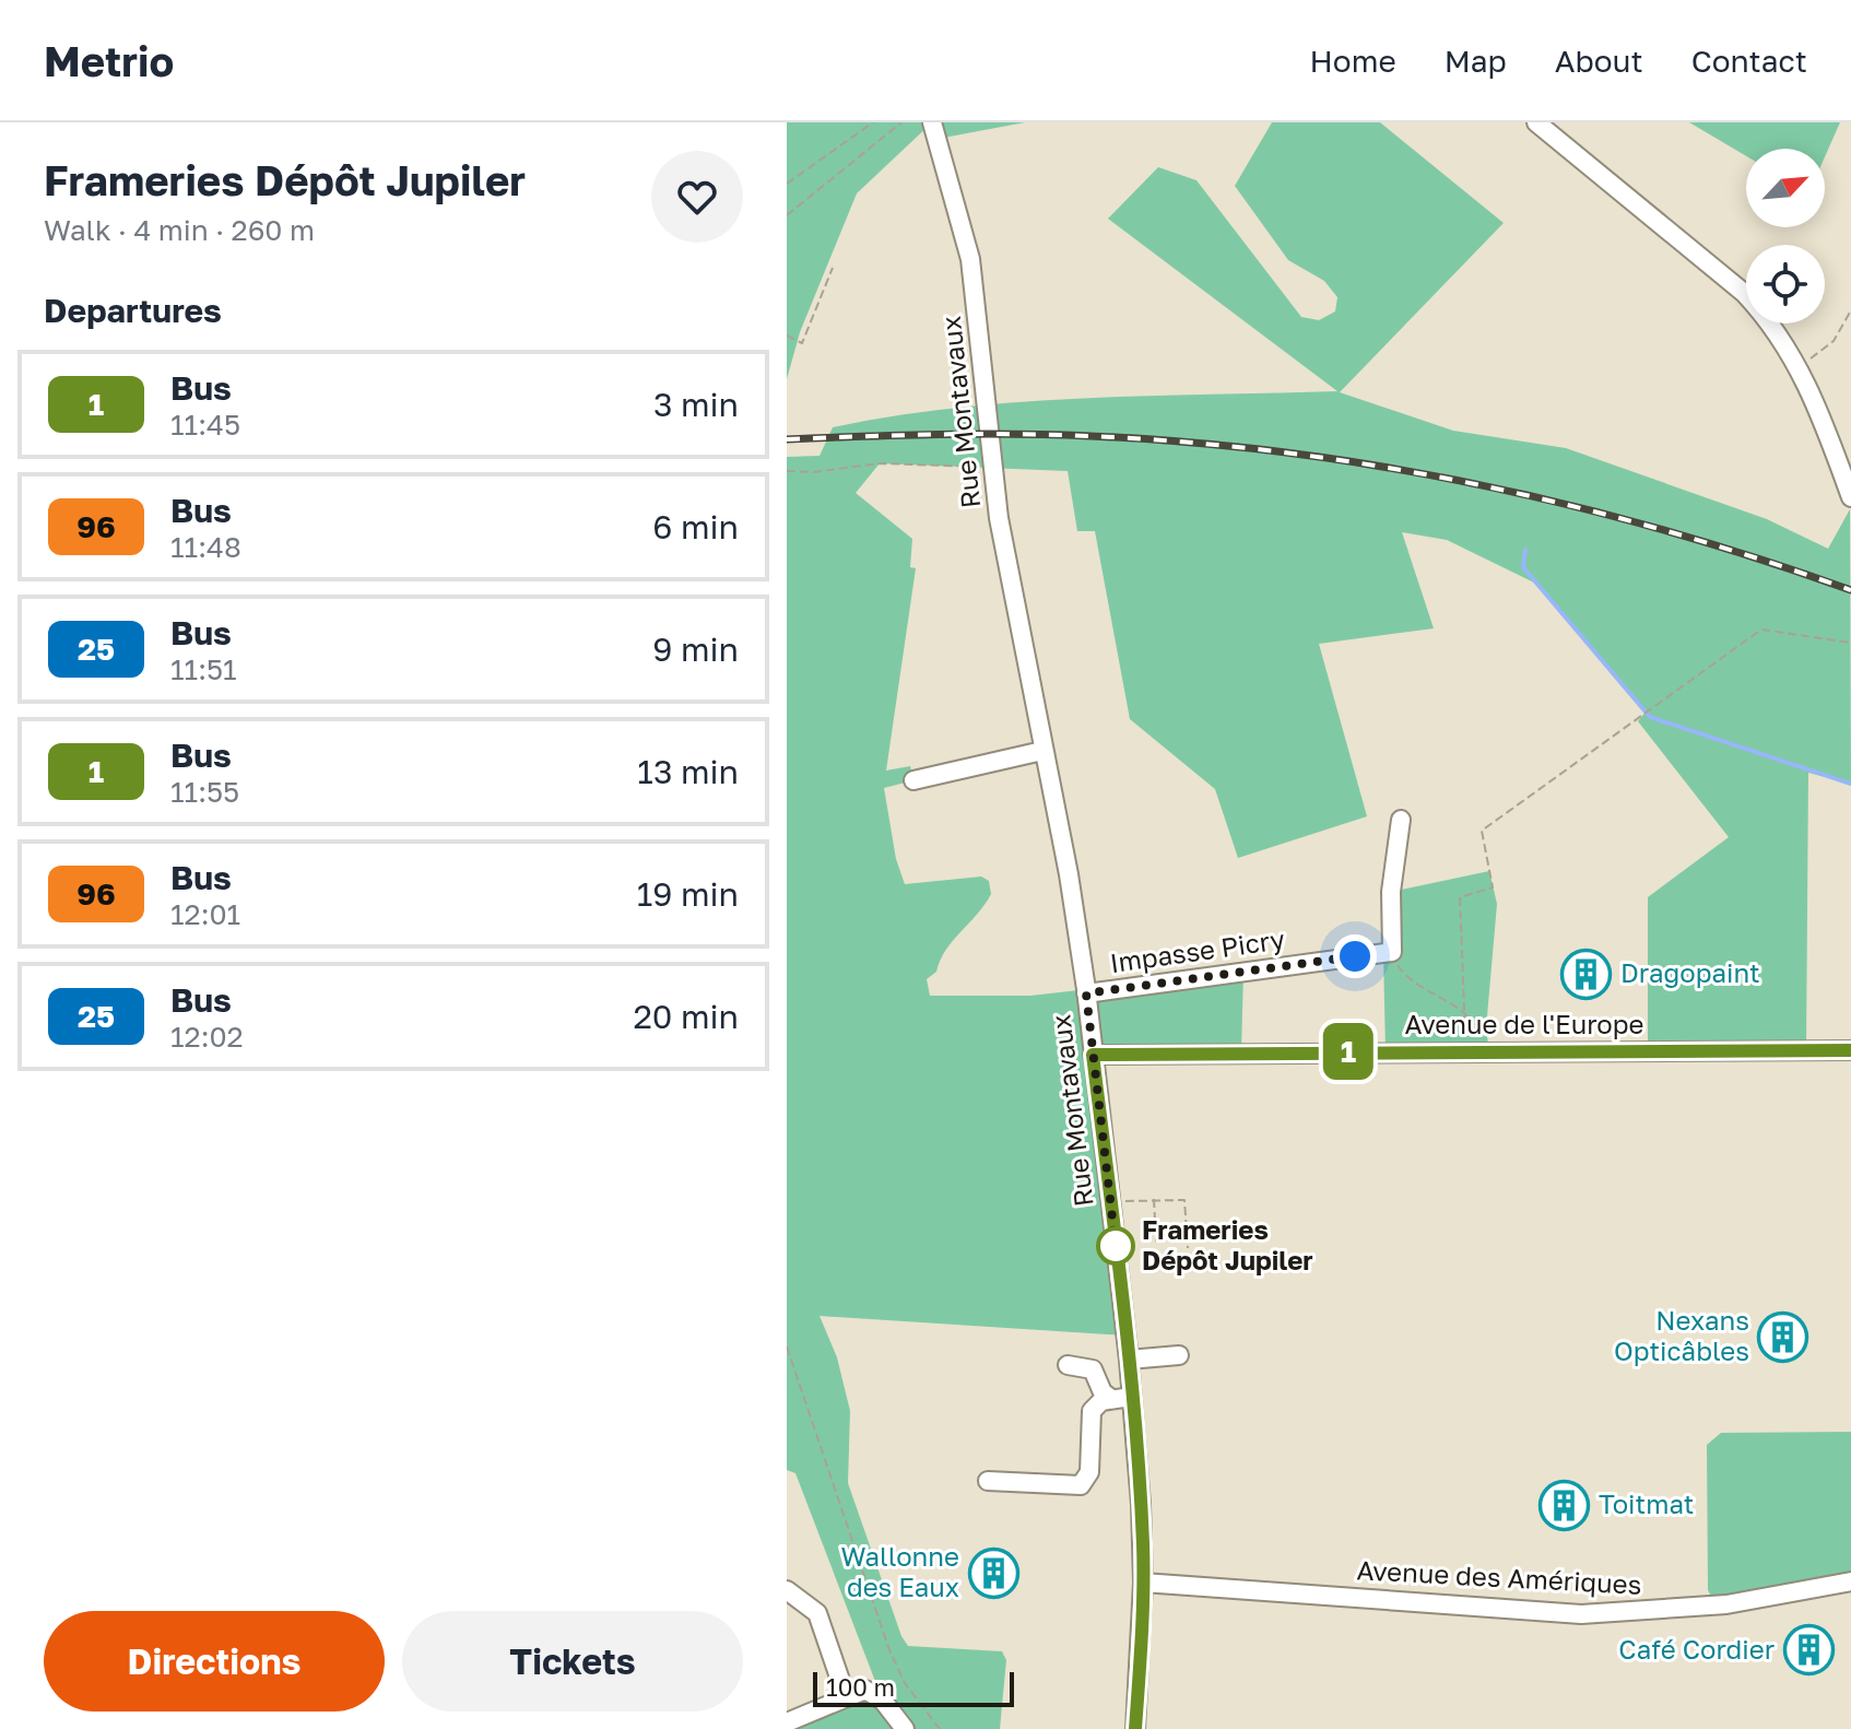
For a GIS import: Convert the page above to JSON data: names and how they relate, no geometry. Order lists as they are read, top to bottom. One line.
{"streets":{"street":["Rue Montavaux","Impasse Picry","Avenue de l'Europe","Avenue des Amériques"]},"crossings":[["Rue Montavaux","Impasse Picry"],["Rue Montavaux","Avenue de l'Europe"],["Rue Montavaux","Avenue des Amériques"]],"places":{"building":["Dragopaint","Nexans Opticâbles","Toitmat","Wallonne des Eaux","Café Cordier"],"other":["Frameries Dépôt Jupiler"]},"lines":["bus line 1"],"scale_bar":"100 m","north":"top right","page":{"header":"Metrio","nav":["Home","Map","About","Contact"],"heading":[["Frameries Dépôt Jupiler","Walk · 4 min · 260 m"],"Departures"],"on_map":"1","list":[{"mark":"1","name":"Bus","note":"11:45","value":"3 min"},{"mark":"96","name":"Bus","note":"11:48","value":"6 min"},{"mark":"25","name":"Bus","note":"11:51","value":"9 min"},{"mark":"1","name":"Bus","note":"11:55","value":"13 min"},{"mark":"96","name":"Bus","note":"12:01","value":"19 min"},{"mark":"25","name":"Bus","note":"12:02","value":"20 min"}],"buttons":["Directions","Tickets"],"scale":"100 m"}}
